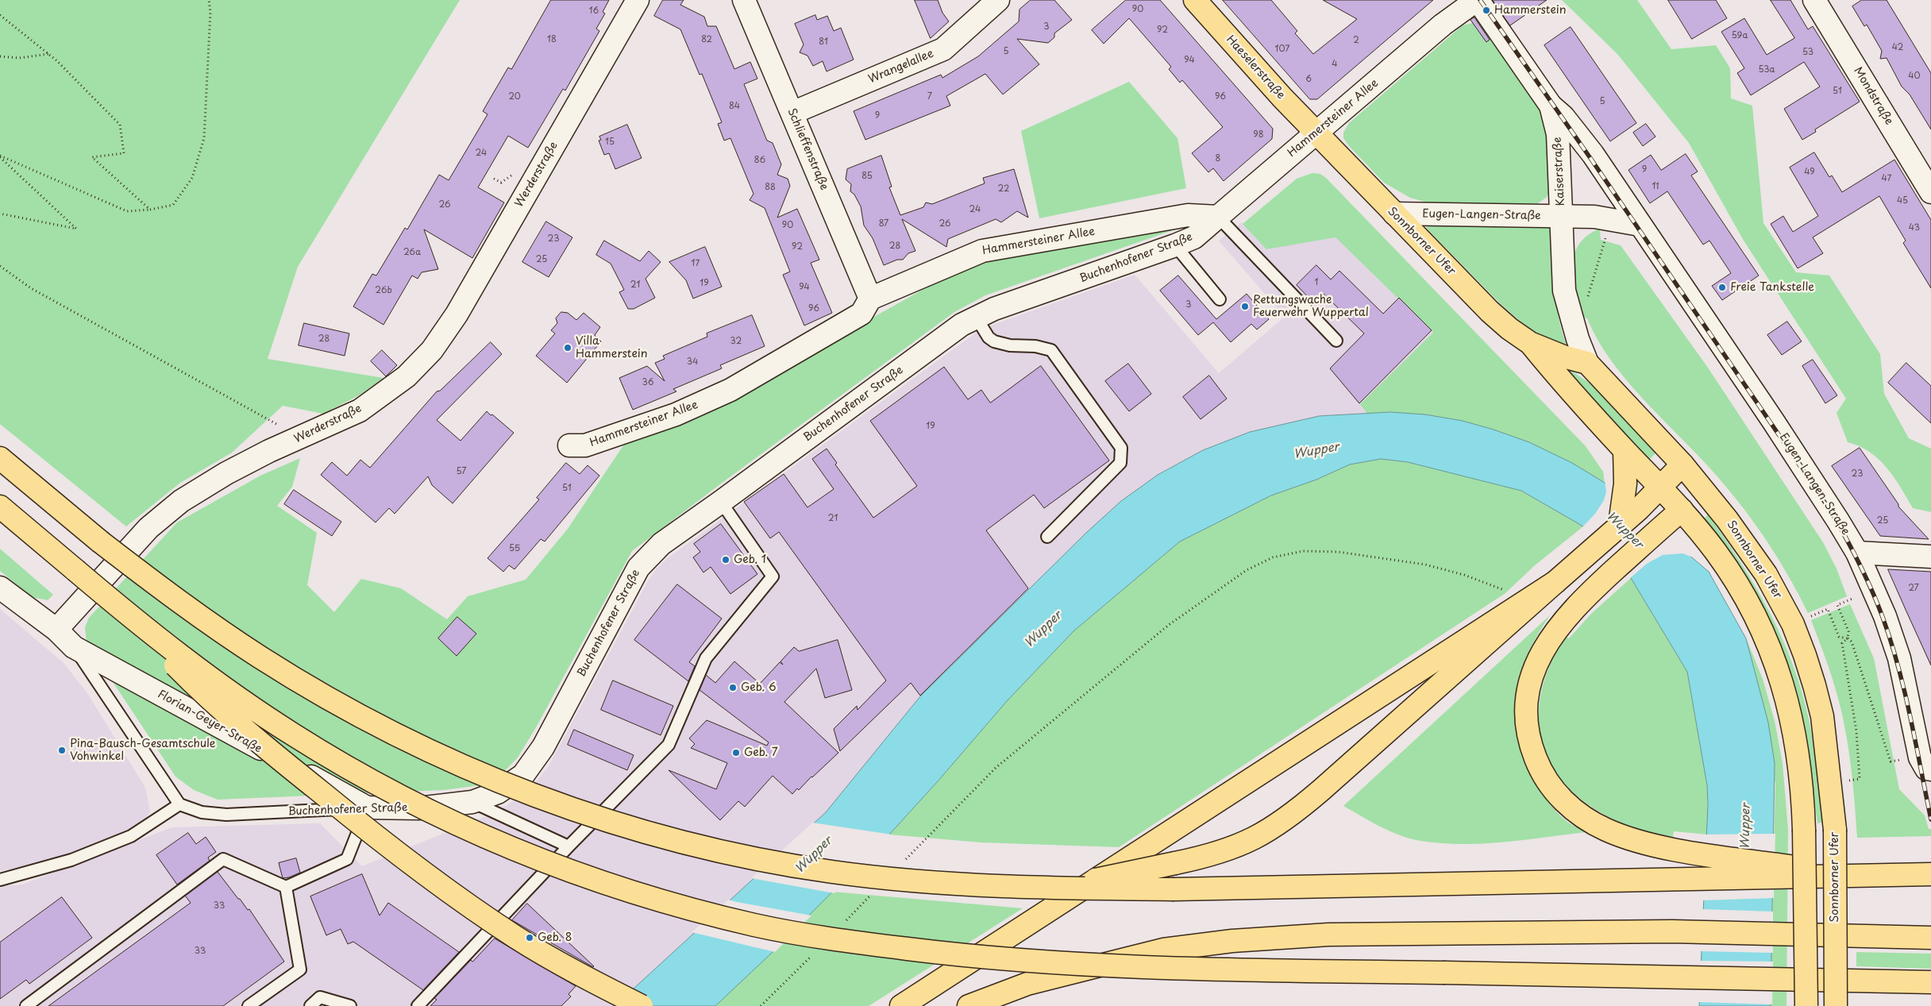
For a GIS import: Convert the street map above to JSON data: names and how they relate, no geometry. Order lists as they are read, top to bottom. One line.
{"streets":{"main road":["Haeselerstraße","Sonnborner Ufer"],"street":["Wrangelallee","Mondstraße","Hammersteiner Allee","Schlieffenstraße","Kaiserstraße","Werderstraße","Eugen-Langen-Straße","Buchenhofener Straße","Florian-Geyer-Straße"]},"crossings":[["Wrangelallee","Schlieffenstraße"],["Haeselerstraße","Hammersteiner Allee"],["Haeselerstraße","Sonnborner Ufer"],["Hammersteiner Allee","Schlieffenstraße"],["Hammersteiner Allee","Kaiserstraße"],["Hammersteiner Allee","Sonnborner Ufer"],["Hammersteiner Allee","Buchenhofener Straße"],["Kaiserstraße","Eugen-Langen-Straße"],["Kaiserstraße","Sonnborner Ufer"],["Werderstraße","Florian-Geyer-Straße"],["Eugen-Langen-Straße","Sonnborner Ufer"],["Buchenhofener Straße","Florian-Geyer-Straße"]],"water":["Wupper"],"places":["Hammerstein","Freie Tankstelle","Rettungswache Feuerwehr Wuppertal","Villa Hammerstein","Geb. 1","Geb. 6","Pina-Bausch-Gesamtschule Vohwinkel","Geb. 7","Geb. 8"],"house_numbers":["90","16","3","92","59a","18","82","2","81","42","107","5","53","94","4","53a","40","6","51","20","7","96","5","84","9","98","15","24","8","86","9","49","85","47","11","88","22","45","26","24","87","26","90","43","23","28","92","26a","25","17","1","19","21","94","26b","3","96","28","32","34","36","19","57","23","51","21","25","55","27","33","33"]}
